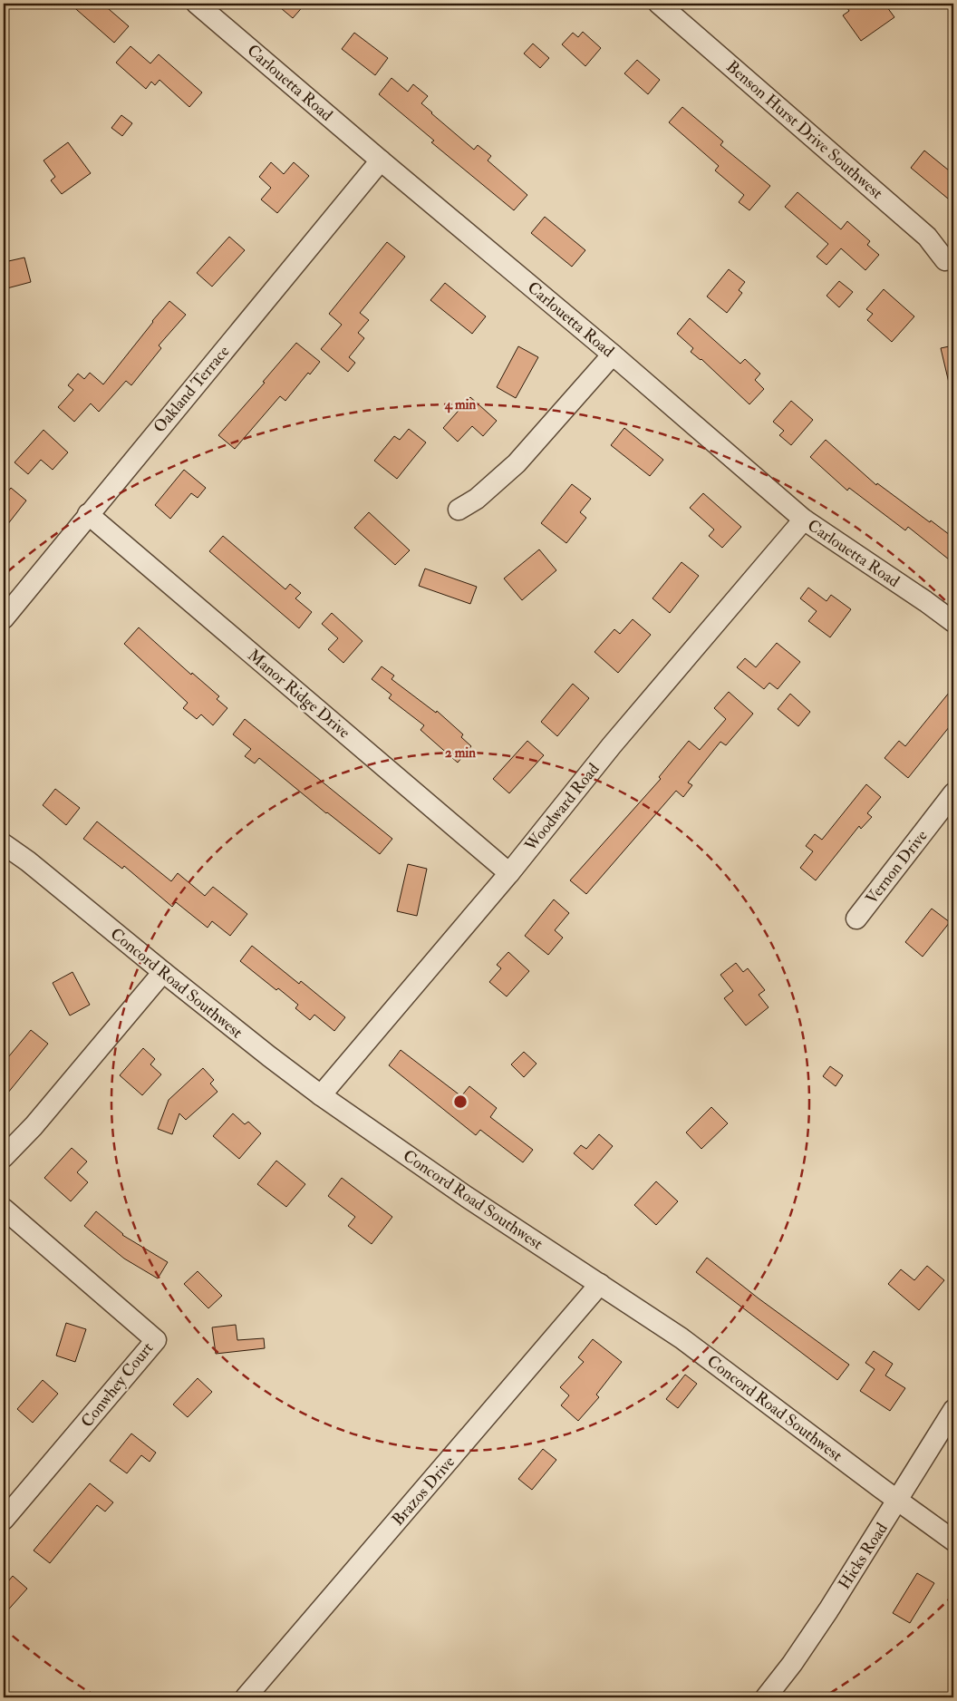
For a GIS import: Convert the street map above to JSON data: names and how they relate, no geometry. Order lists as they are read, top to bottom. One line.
{"streets":{"street":["Carlouetta Road","Benson Hurst Drive Southwest","Oakland Terrace","Manor Ridge Drive","Woodward Road","Vernon Drive","Concord Road Southwest","Conwhey Court","Brazos Drive","Hicks Road"]},"crossings":[["Carlouetta Road","Oakland Terrace"],["Carlouetta Road","Woodward Road"],["Oakland Terrace","Manor Ridge Drive"],["Manor Ridge Drive","Woodward Road"],["Woodward Road","Concord Road Southwest"],["Concord Road Southwest","Brazos Drive"],["Concord Road Southwest","Hicks Road"]],"rings":["4 min","2 min"]}
